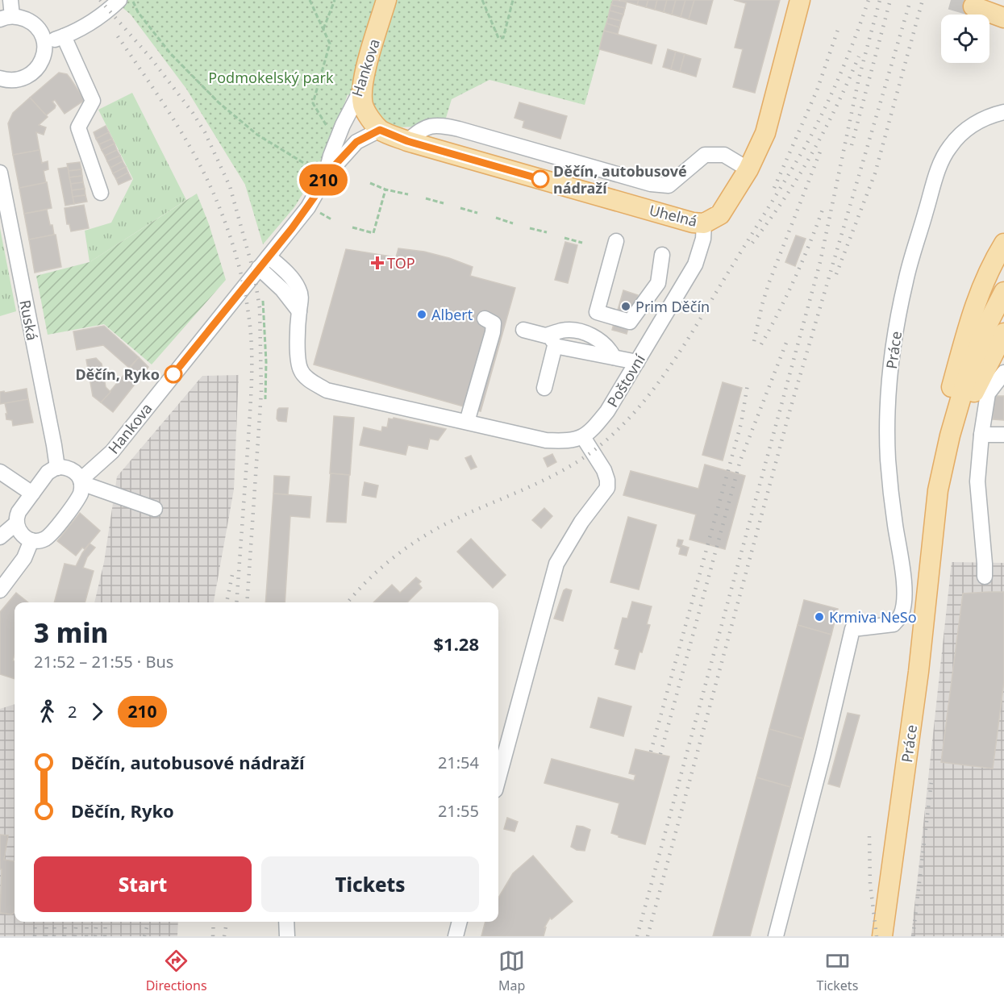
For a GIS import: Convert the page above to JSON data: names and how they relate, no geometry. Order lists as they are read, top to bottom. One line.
{"streets":{"main road":["Hankova","Uhelná","Práce"],"street":["Ruská","Poštovní"]},"crossings":[["Uhelná","Poštovní"]],"parks":["Podmokelský park"],"places":{"other":["Děčín, autobusové nádraží","Prim Děčín","Albert","Děčín, Ryko","Krmiva NeSo"],"health":["TOP"]},"lines":["bus line 210"],"page":{"on_map":"210","heading":["3 min","21:52 – 21:55 · Bus","$1.28"],"legs":["2","210"],"list":[{"name":"Děčín, autobusové nádraží","value":"21:54"},{"name":"Děčín, Ryko","value":"21:55"}],"buttons":["Start","Tickets"],"tabs":["Directions","Map","Tickets"]}}
